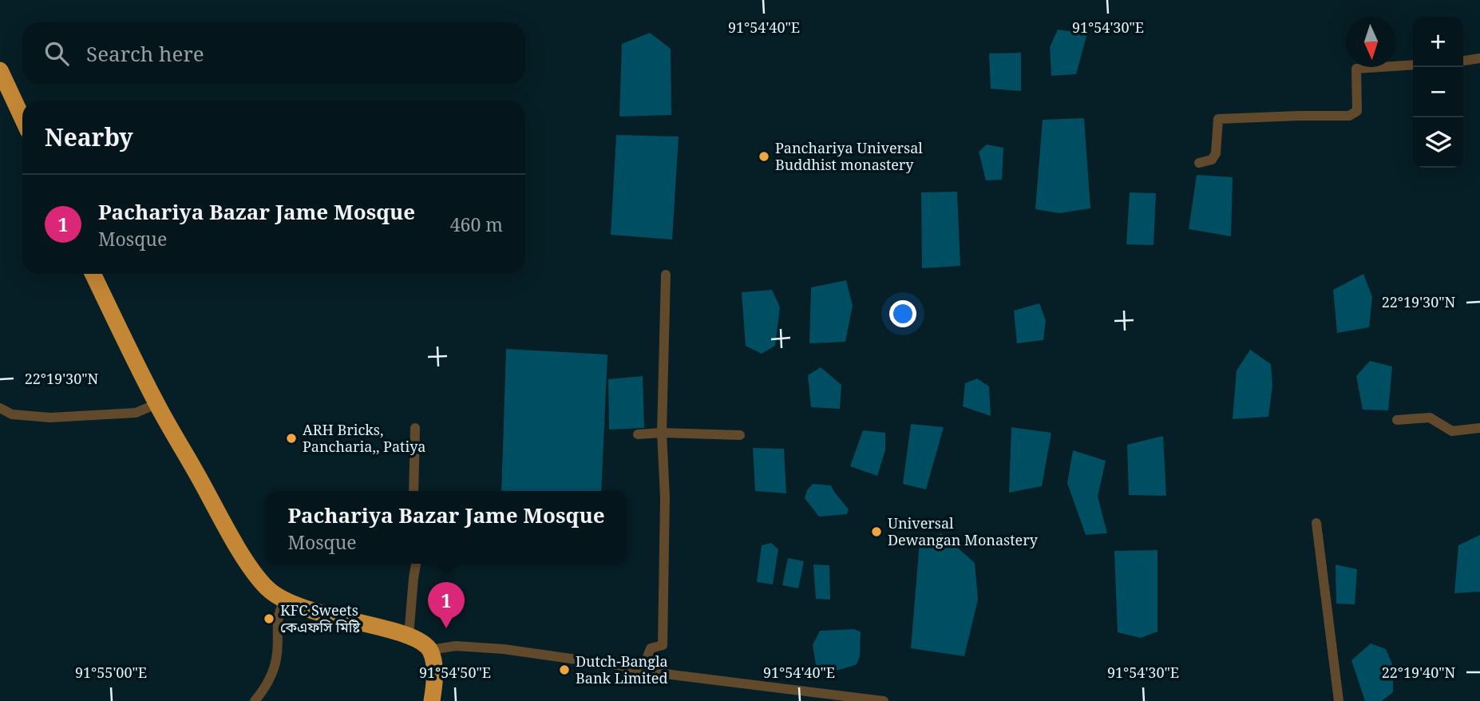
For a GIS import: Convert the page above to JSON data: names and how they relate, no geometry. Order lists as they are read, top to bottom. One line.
{"places":["Panchariya Universal Buddhist monastery","ARH Bricks, Pancharia,, Patiya","Universal Dewangan Monastery","KFC Sweets কেএফসি মিষ্টি","Dutch-Bangla Bank Limited"],"north":"bottom","page":{"map_buttons":["+","−"],"search":"Search here","heading":"Nearby","list":[{"mark":"1","name":"Pachariya Bazar Jame Mosque","note":"Mosque","value":"460 m"}],"popup":["Pachariya Bazar Jame Mosque","Mosque"],"pins":"1"},"coordinates":["91°54'40\"E","91°54'30\"E","22°19'30\"N","22°19'40\"N","91°55'00\"E","91°54'50\"E"]}
